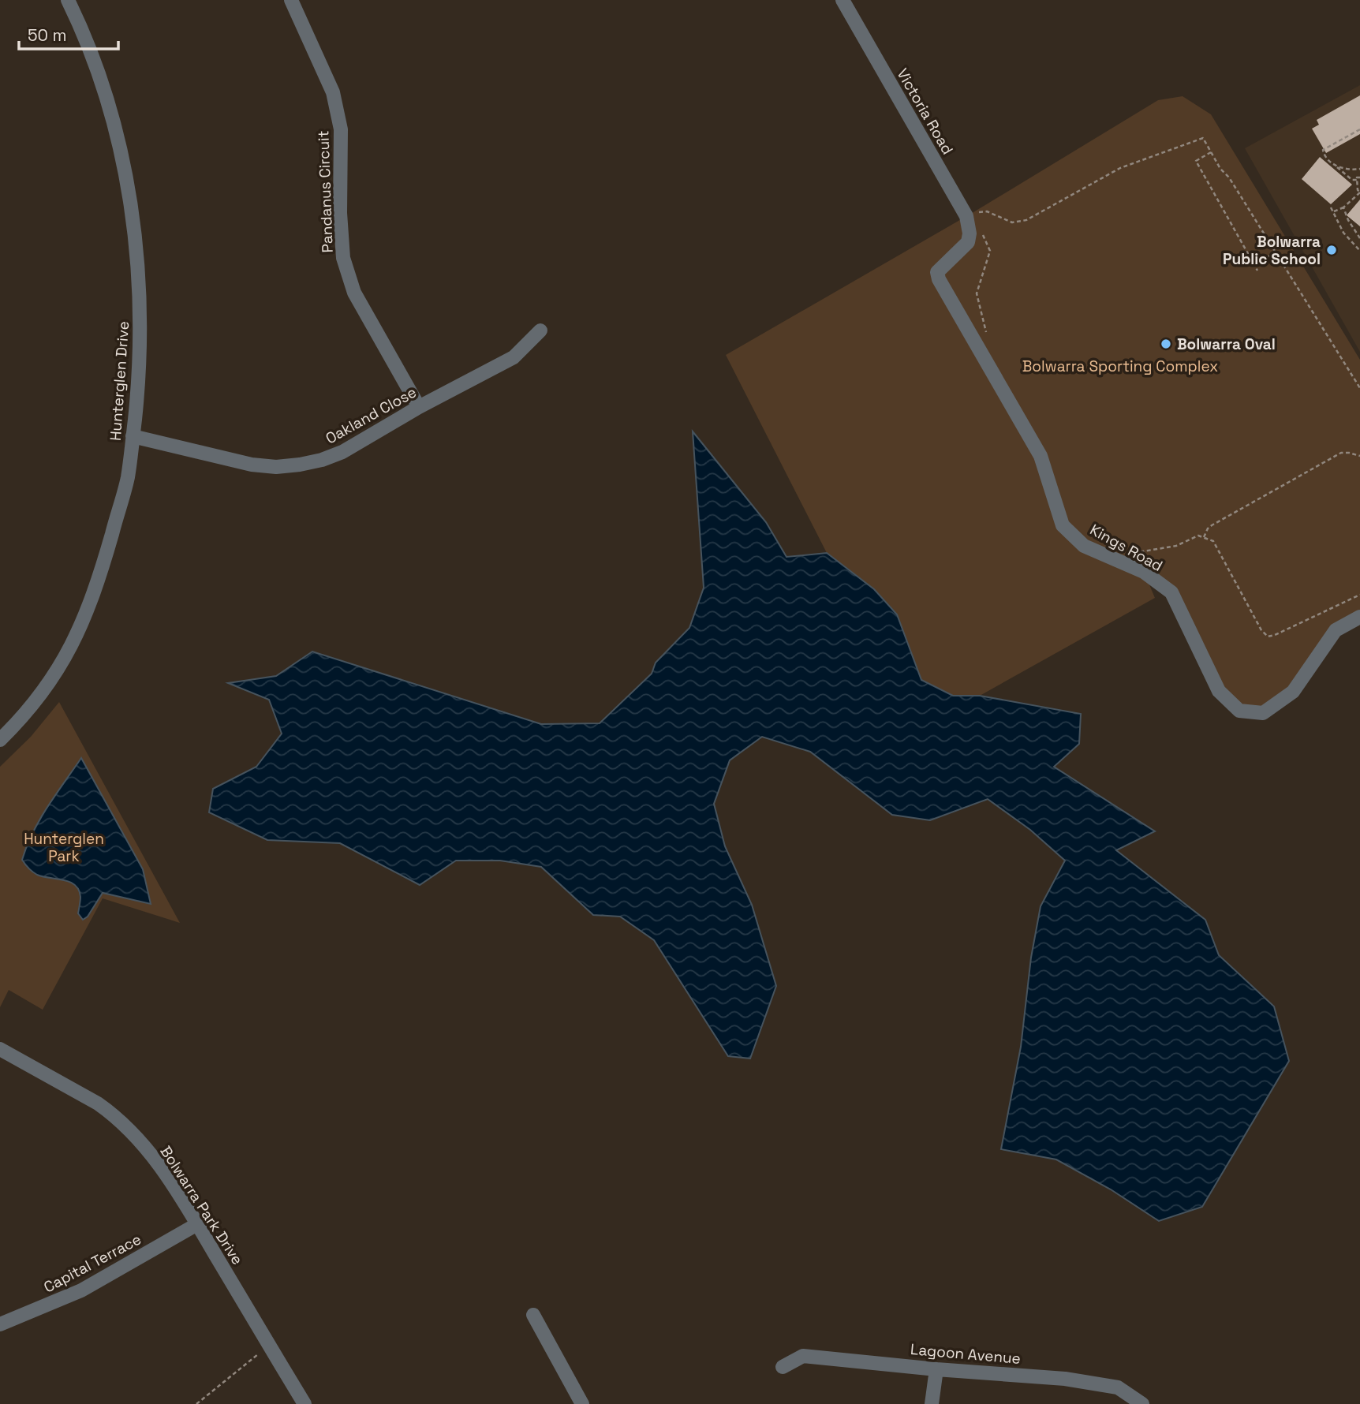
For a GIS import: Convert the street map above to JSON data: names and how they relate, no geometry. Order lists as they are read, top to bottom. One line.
{"streets":{"street":["Victoria Road","Pandanus Circuit","Hunterglen Drive","Oakland Close","Kings Road","Bolwarra Park Drive","Capital Terrace","Lagoon Avenue"]},"crossings":[["Victoria Road","Kings Road"],["Pandanus Circuit","Oakland Close"],["Hunterglen Drive","Oakland Close"],["Bolwarra Park Drive","Capital Terrace"]],"parks":["Bolwarra Sporting Complex","Hunterglen Park"],"places":["Bolwarra Public School","Bolwarra Oval"],"scale_bar":"50 m"}
